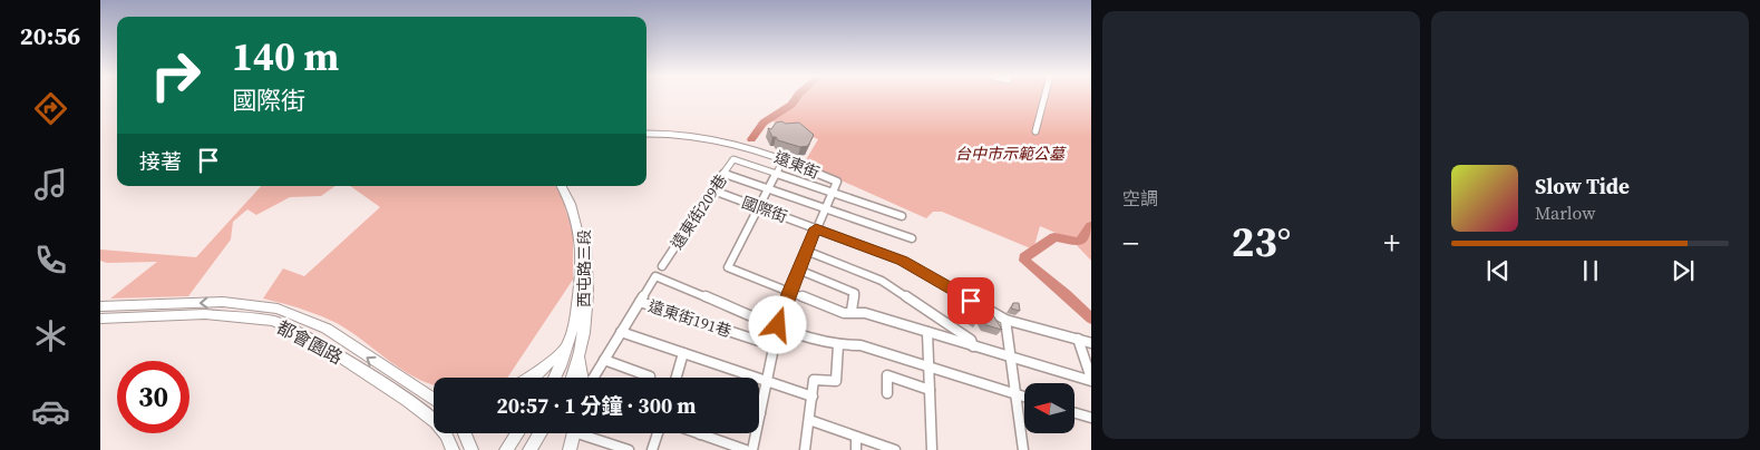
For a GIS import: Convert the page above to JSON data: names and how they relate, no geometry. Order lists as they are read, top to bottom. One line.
{"streets":{"street":["遠東街","國際街","遠東街209巷","西屯路三段","遠東街191巷","都會園路"]},"crossings":[["遠東街","國際街"],["遠東街","遠東街209巷"],["遠東街","遠東街191巷"],["國際街","遠東街209巷"]],"parks":["台中市示範公墓"],"north":"left","page":{"tabs":"20:56","tile":"空調","turn":["140 m","國際街"],"then":"接著","song":["Slow Tide","Marlow"],"heat":["−","23°","+"],"limit":"30","trip":"20:57 · 1 分鐘 · 300 m"}}
